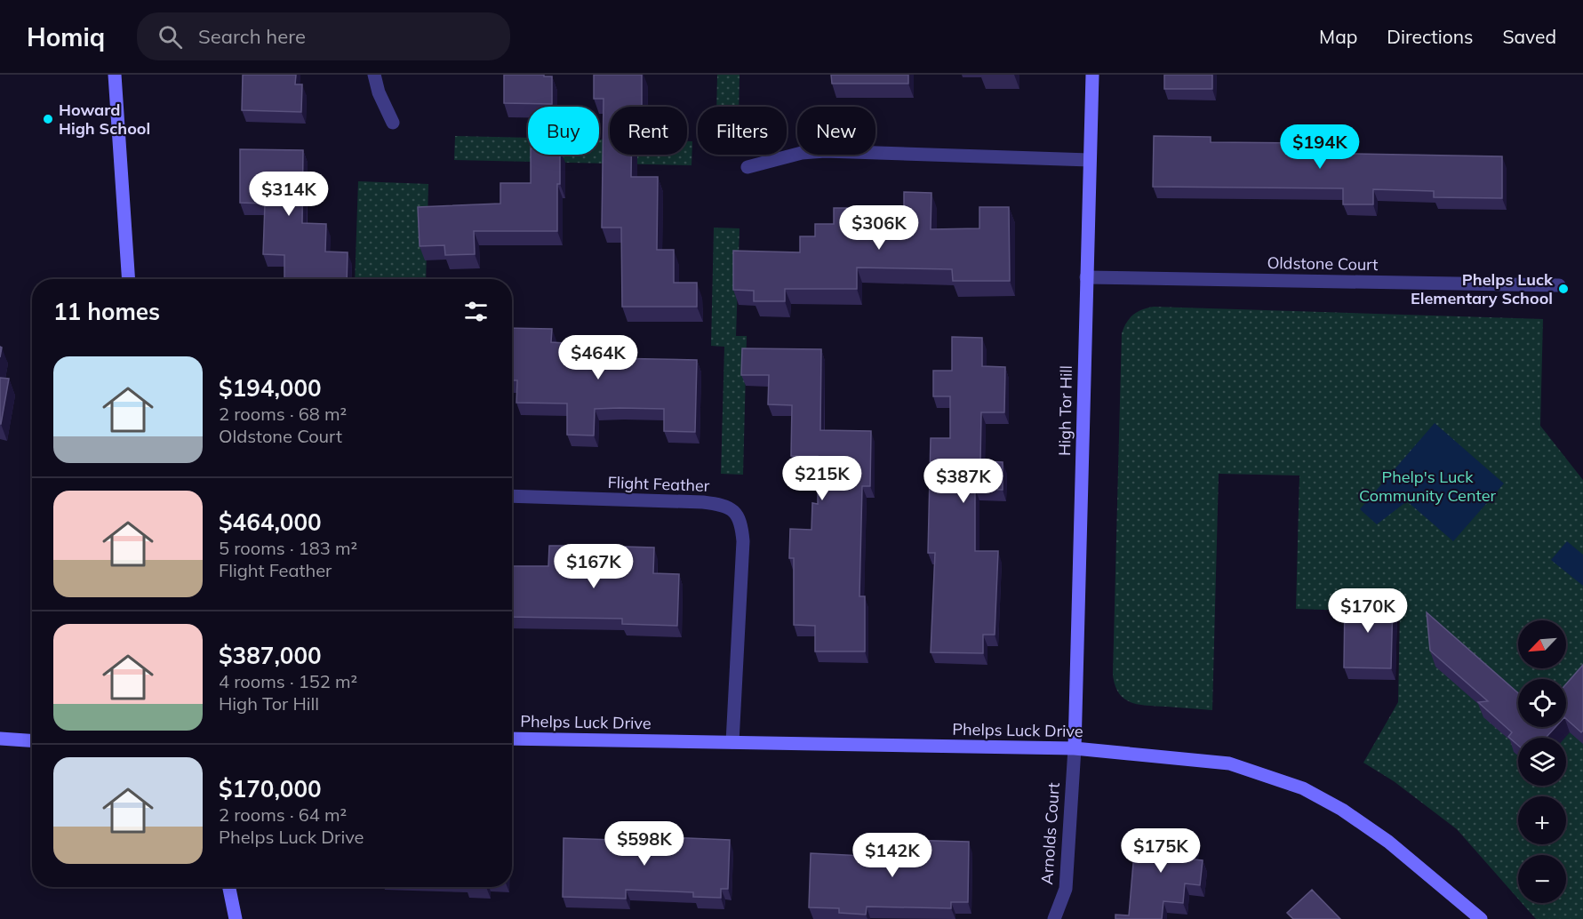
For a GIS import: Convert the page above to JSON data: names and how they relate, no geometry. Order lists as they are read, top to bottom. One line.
{"streets":{"street":["Oldstone Court","High Tor Hill","Flight Feather","Phelps Luck Drive","Arnolds Court"]},"crossings":[["Oldstone Court","High Tor Hill"],["High Tor Hill","Phelps Luck Drive"],["High Tor Hill","Arnolds Court"],["Flight Feather","Phelps Luck Drive"],["Phelps Luck Drive","Arnolds Court"]],"parks":["Phelp's Luck Community Center"],"places":["Howard High School","Phelps Luck Elementary School"],"north":"bottom left","page":{"header":"Homiq","search":"Search here","nav":["Map","Directions","Saved"],"chip":["Buy","Rent","Filters","New"],"price":["$194K","$314K","$306K","$464K","$215K","$387K","$167K","$170K","$598K","$175K","$142K"],"heading":"11 homes","list":[{"name":"$194,000","note":"2 rooms · 68 m² · Oldstone Court"},{"name":"$464,000","note":"5 rooms · 183 m² · Flight Feather"},{"name":"$387,000","note":"4 rooms · 152 m² · High Tor Hill"},{"name":"$170,000","note":"2 rooms · 64 m² · Phelps Luck Drive"}],"map_buttons":["+","−"]}}
